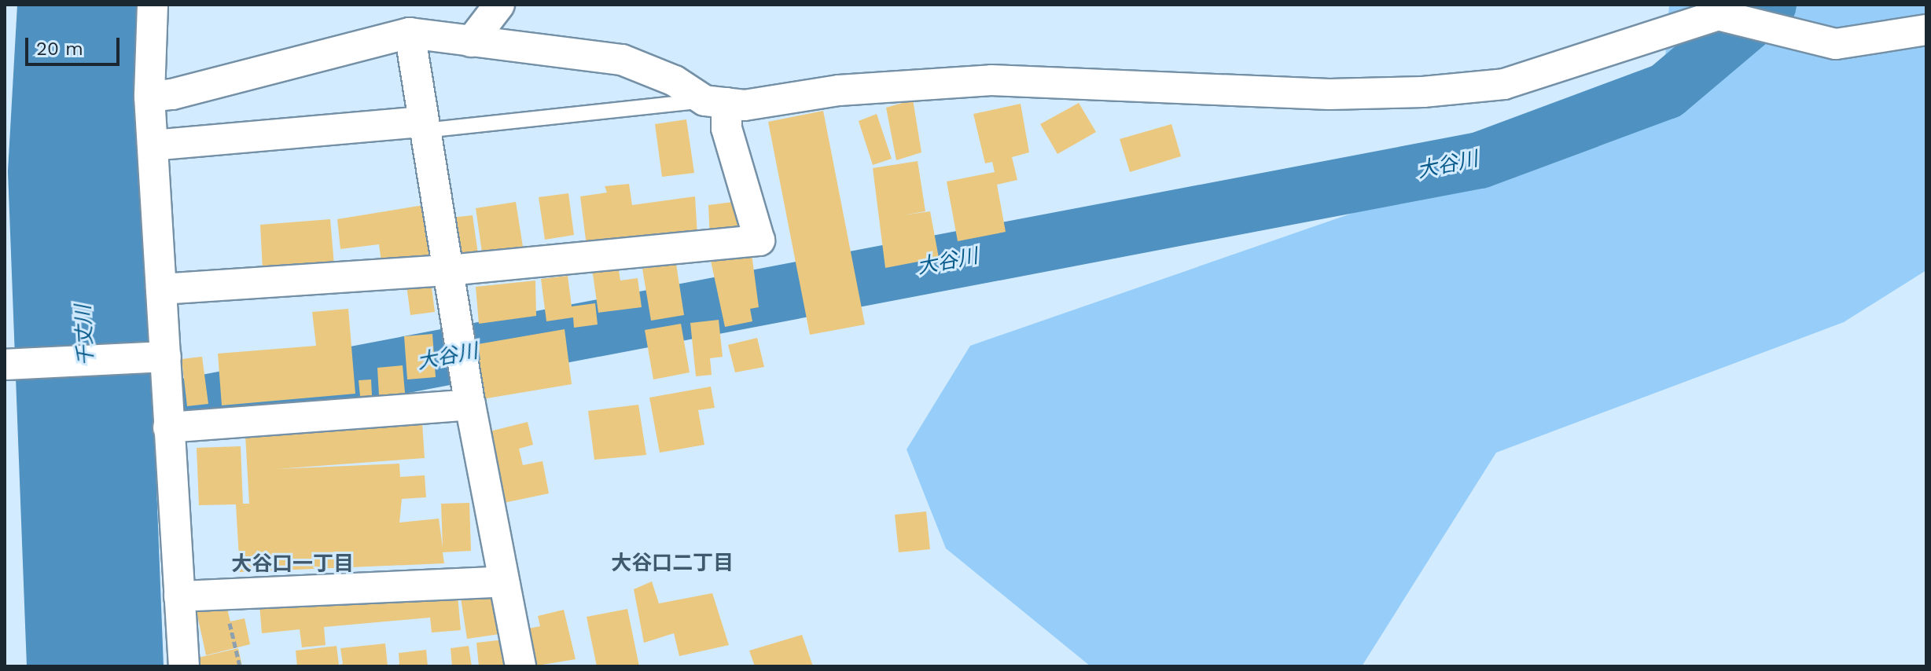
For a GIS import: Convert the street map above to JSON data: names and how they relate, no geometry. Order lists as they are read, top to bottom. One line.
{"districts":["大谷口二丁目","大谷口一丁目"],"water":["大谷川","千丈川"],"scale_bar":"20 m"}
